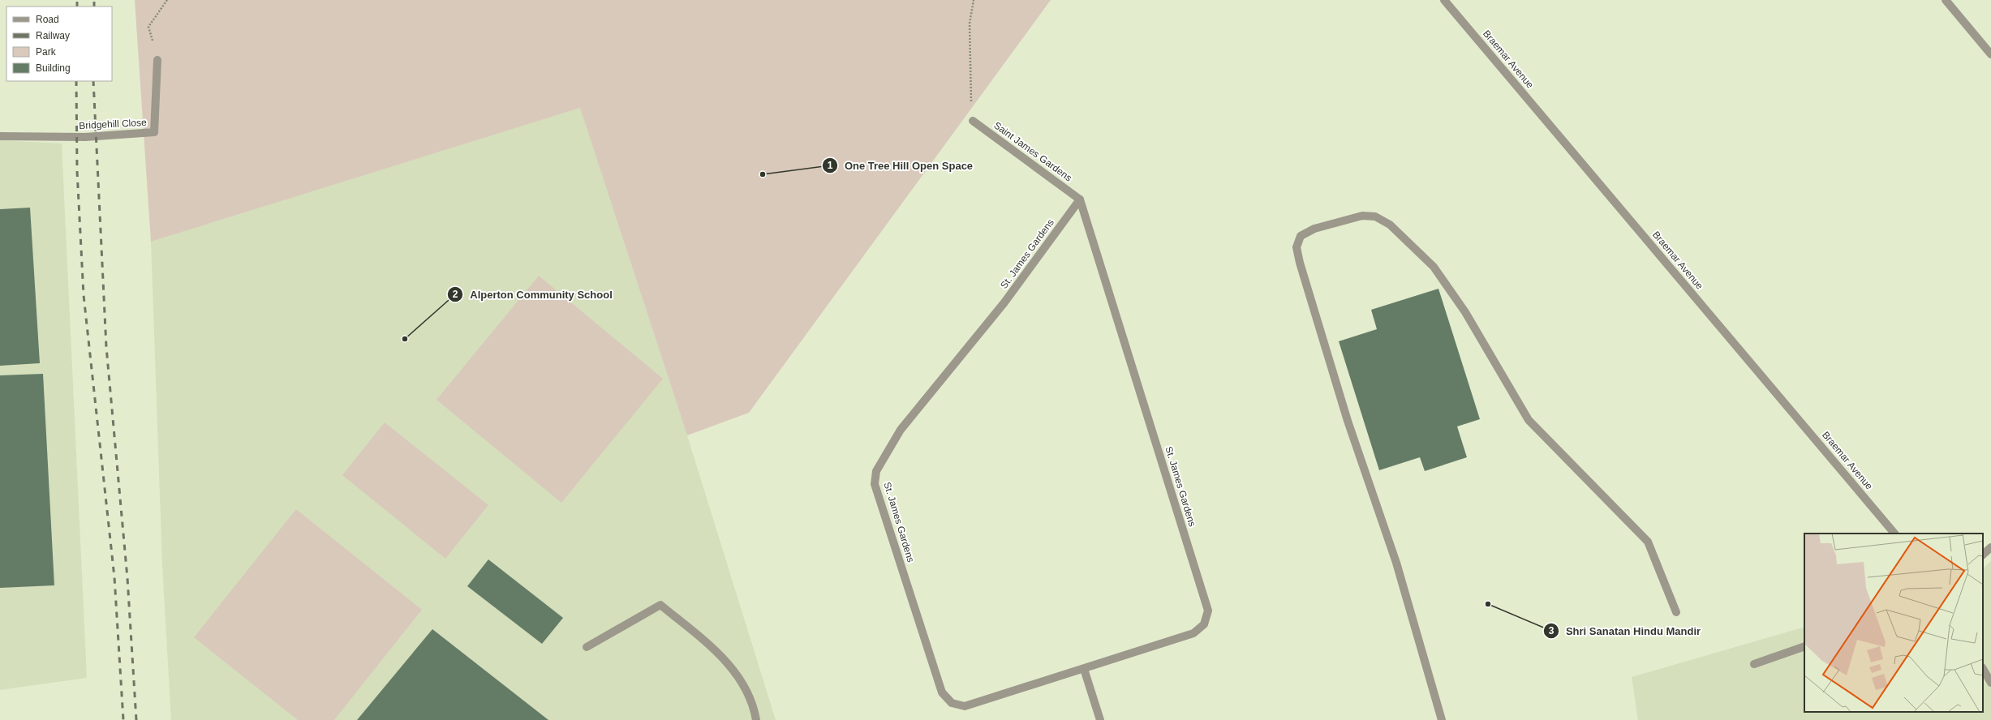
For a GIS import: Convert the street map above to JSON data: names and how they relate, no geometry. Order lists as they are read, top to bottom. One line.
{"streets":{"street":["Braemar Avenue","Bridgehill Close","Saint James Gardens","St. James Gardens"]},"crossings":[["Saint James Gardens","St. James Gardens"]],"places":["One Tree Hill Open Space","Alperton Community School","Shri Sanatan Hindu Mandir"],"legend":["Road","Railway","Park","Building"]}
